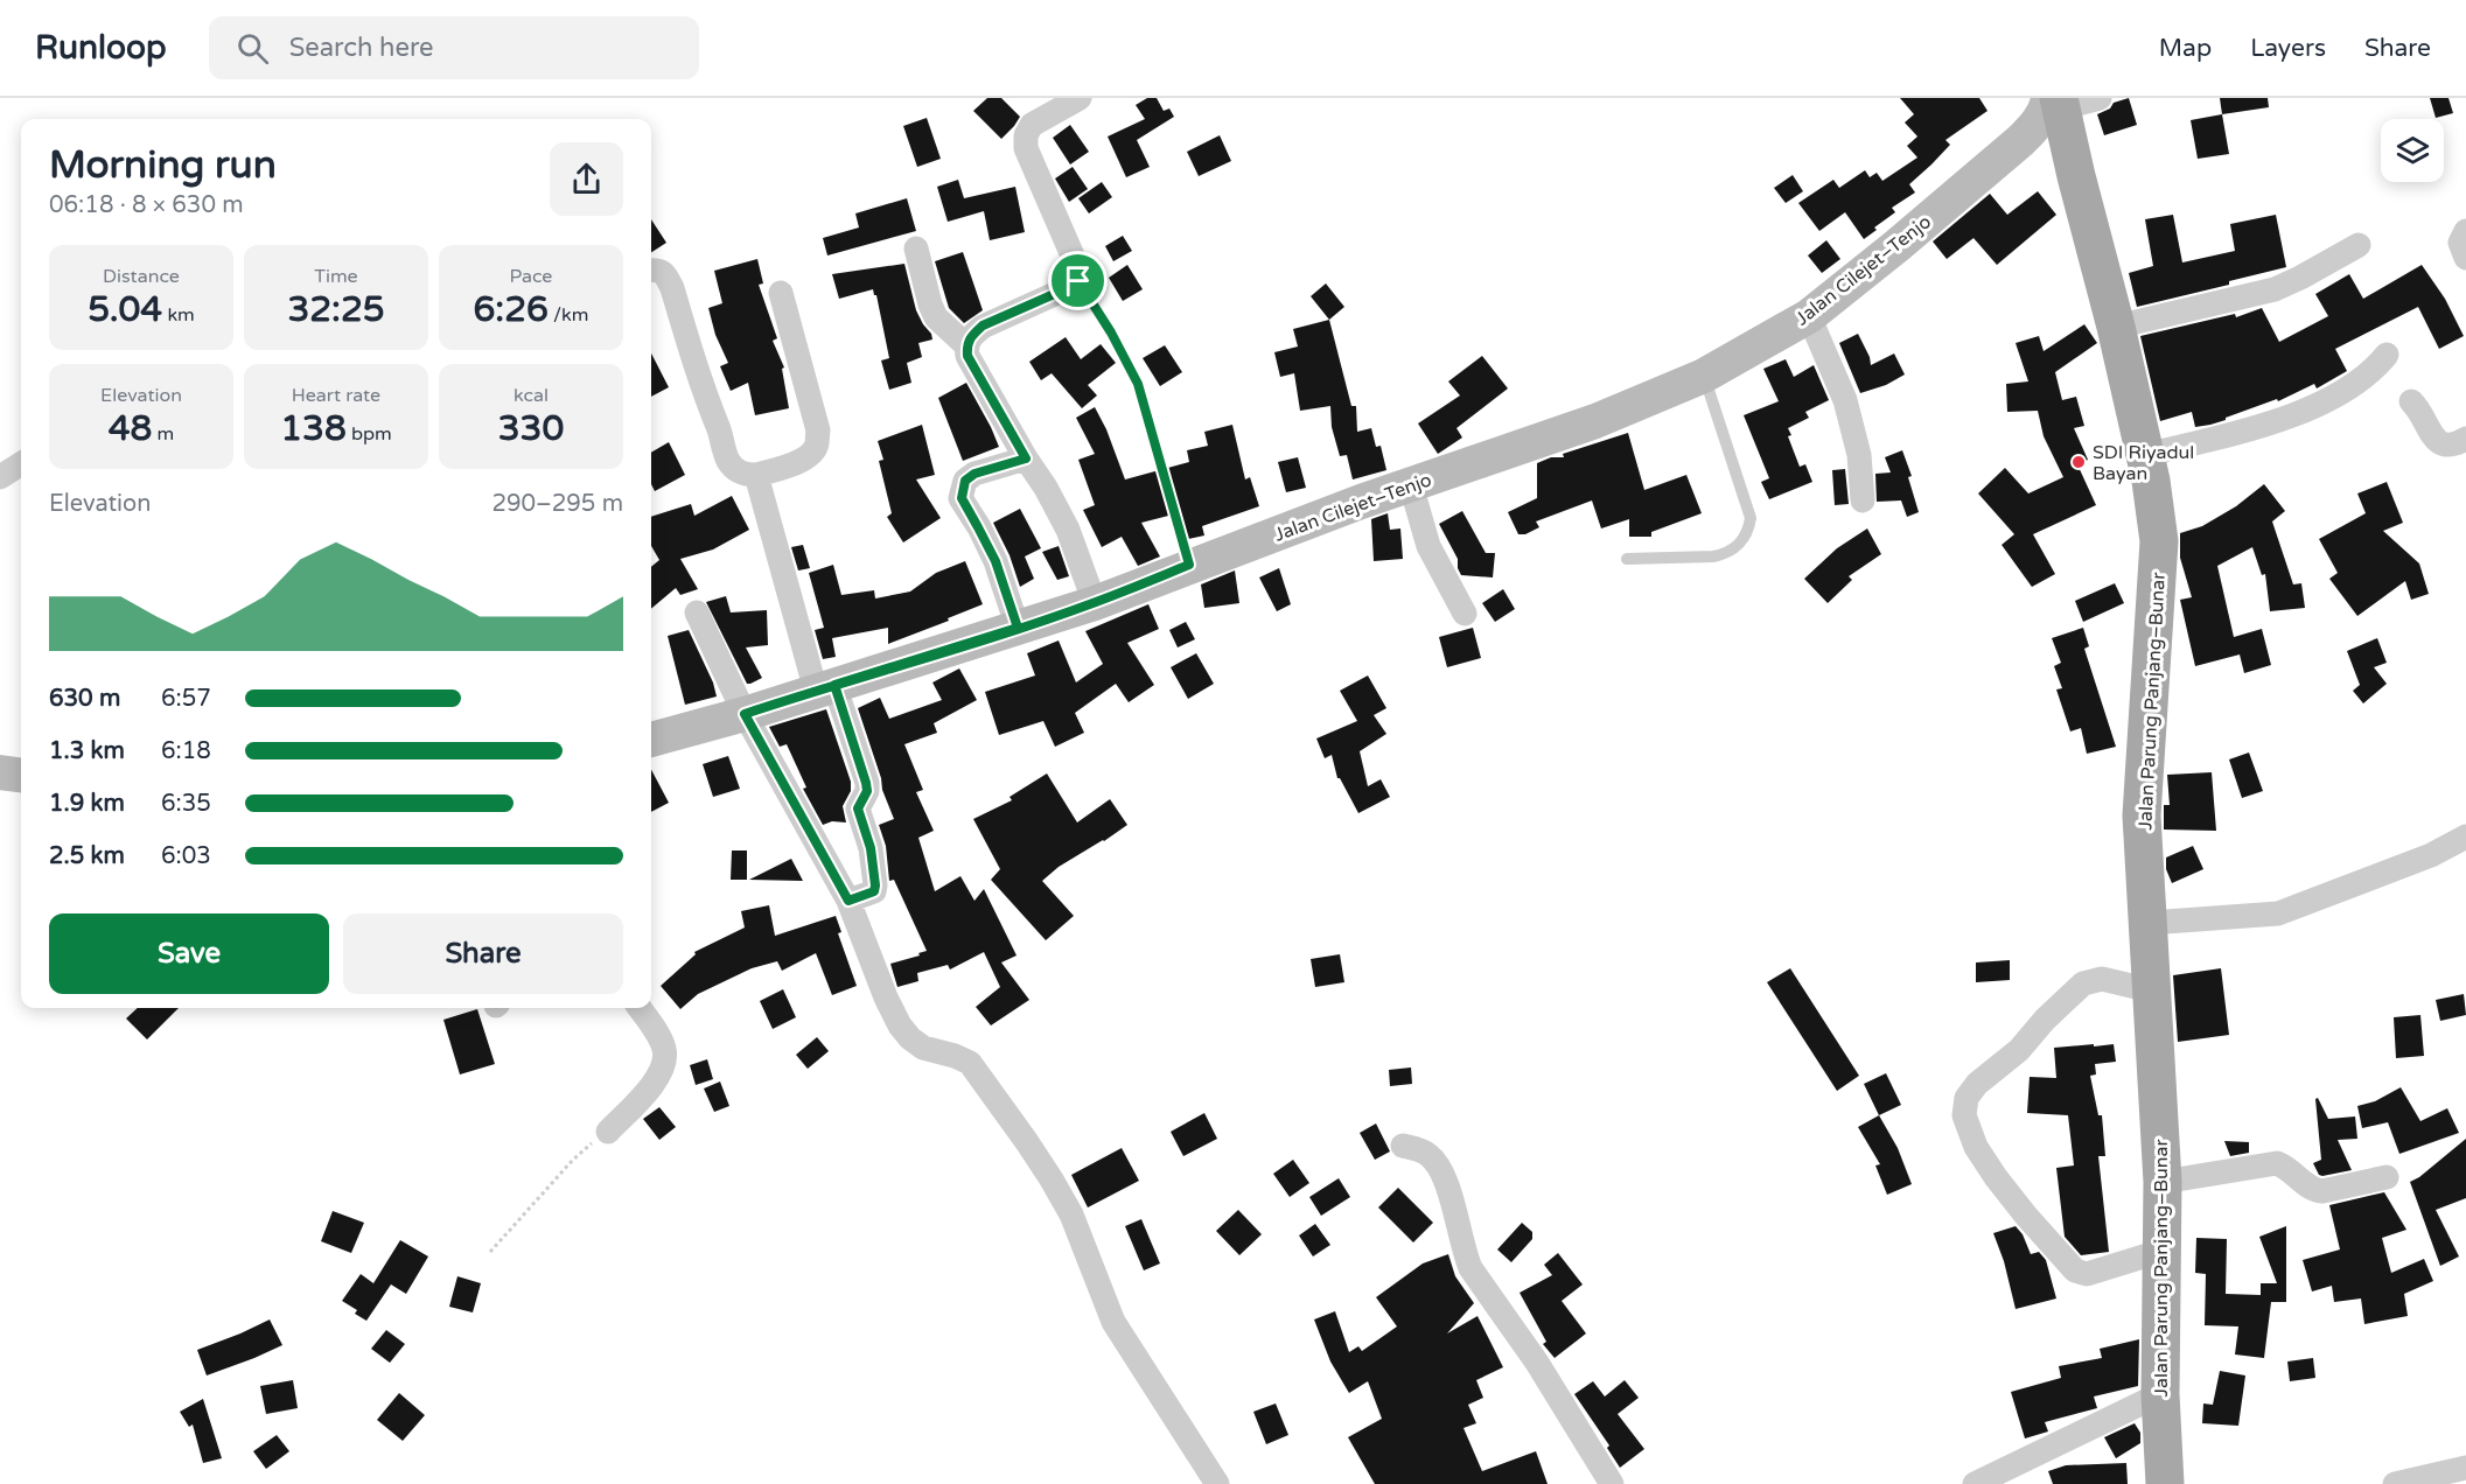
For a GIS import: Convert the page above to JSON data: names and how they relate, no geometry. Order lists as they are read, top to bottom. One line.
{"streets":{"main road":["Jalan Cilejet–Tenjo","Jalan Parung Panjang–Bunar"]},"crossings":[["Jalan Cilejet–Tenjo","Jalan Parung Panjang–Bunar"]],"places":["SDI Riyadul Bayan"],"page":{"header":"Runloop","search":"Search here","nav":["Map","Layers","Share"],"heading":["Morning run","06:18 · 8 × 630 m"],"stats":[["Distance","5.04 km"],["Time","32:25"],["Pace","6:26 /km"],["Elevation","48 m"],["Heart rate","138 bpm"],["kcal","330"]],"chart":["Elevation","290–295 m"],"list":[{"name":"630 m","note":"6:57"},{"name":"1.3 km","note":"6:18"},{"name":"1.9 km","note":"6:35"},{"name":"2.5 km","note":"6:03"}],"buttons":["Save","Share"]}}
